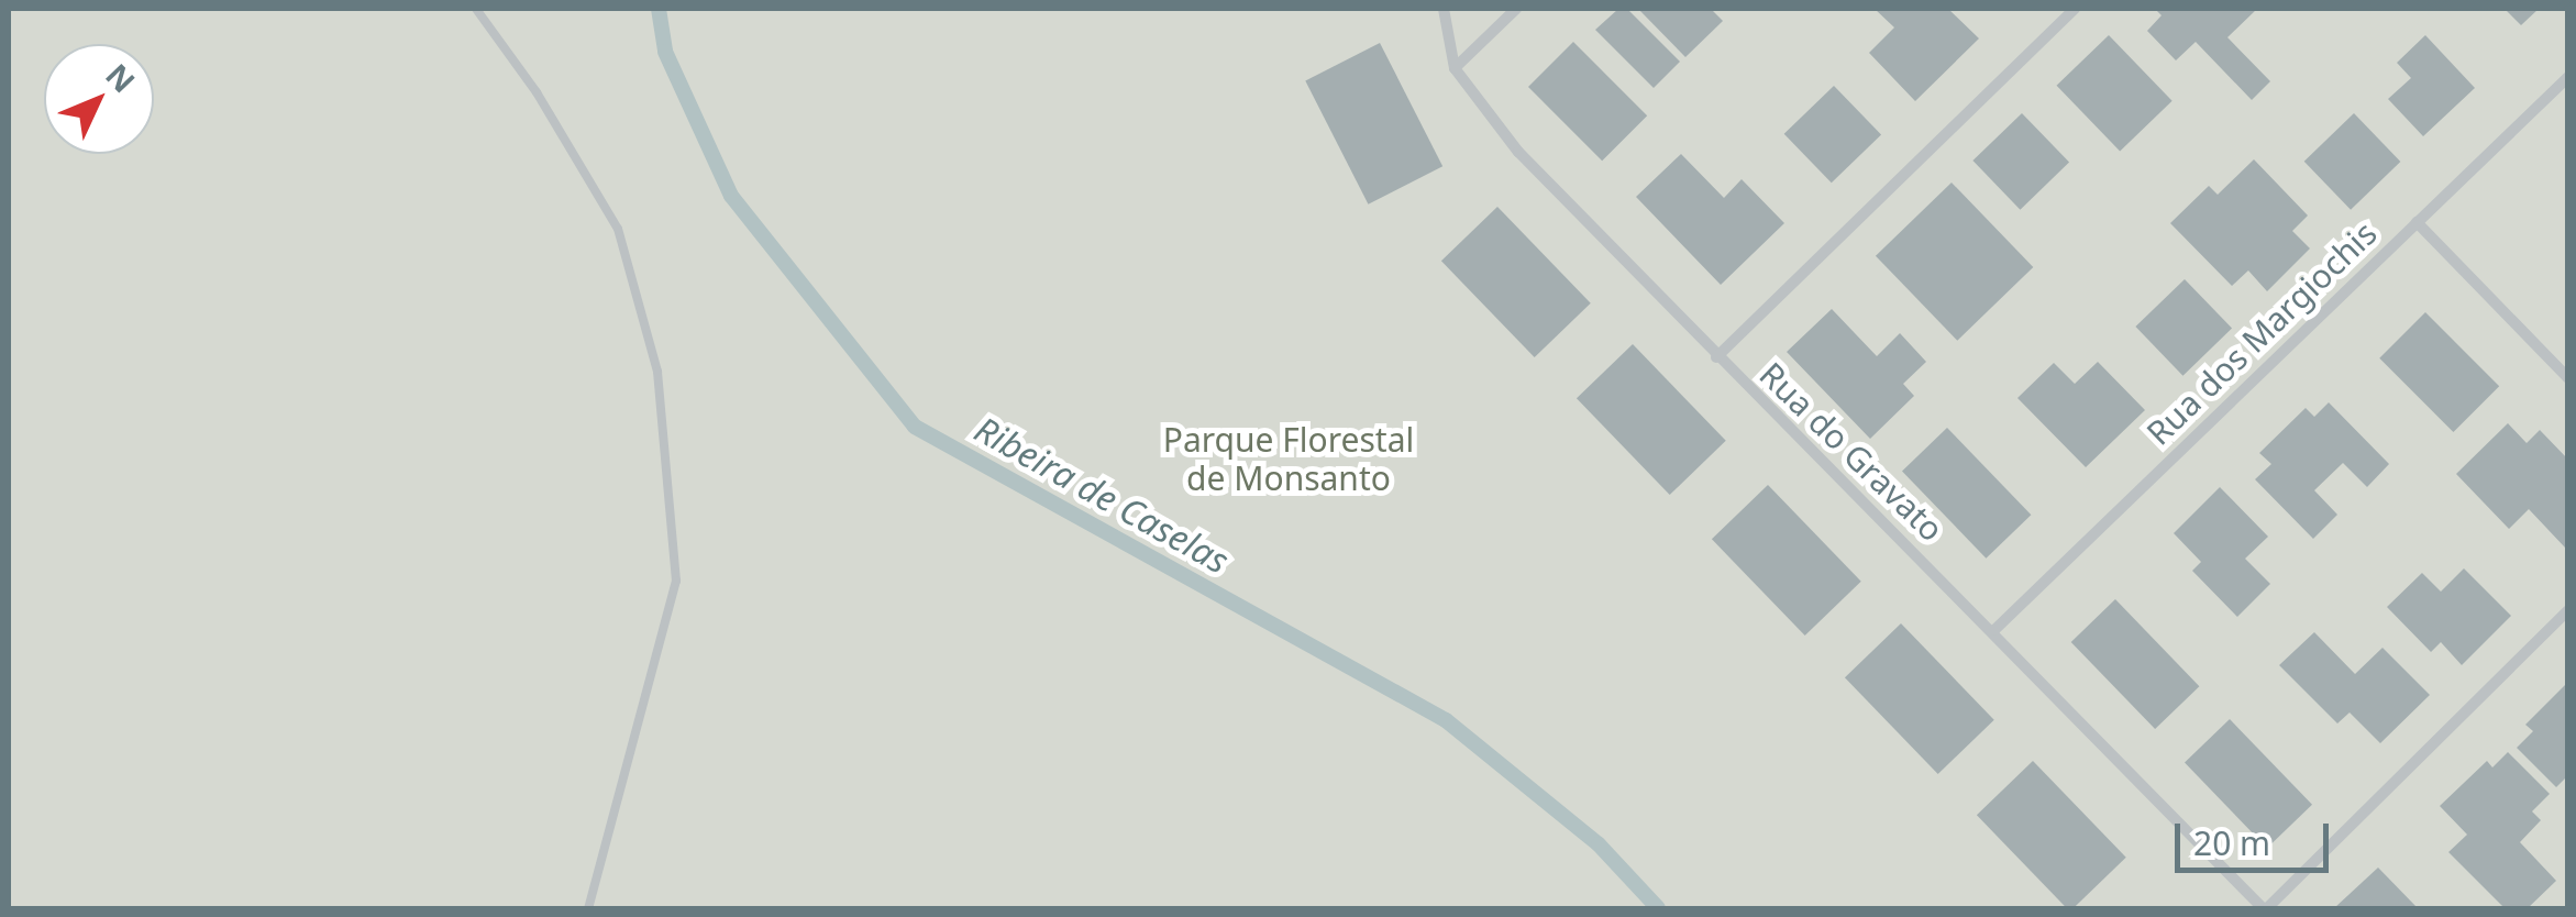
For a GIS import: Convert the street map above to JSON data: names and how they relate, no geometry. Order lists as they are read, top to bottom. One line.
{"streets":{"street":["Rua dos Margiochis","Rua do Gravato"]},"crossings":[["Rua dos Margiochis","Rua do Gravato"]],"water":["Ribeira de Caselas"],"parks":["Parque Florestal de Monsanto"],"scale_bar":"20 m","north":"top right"}
